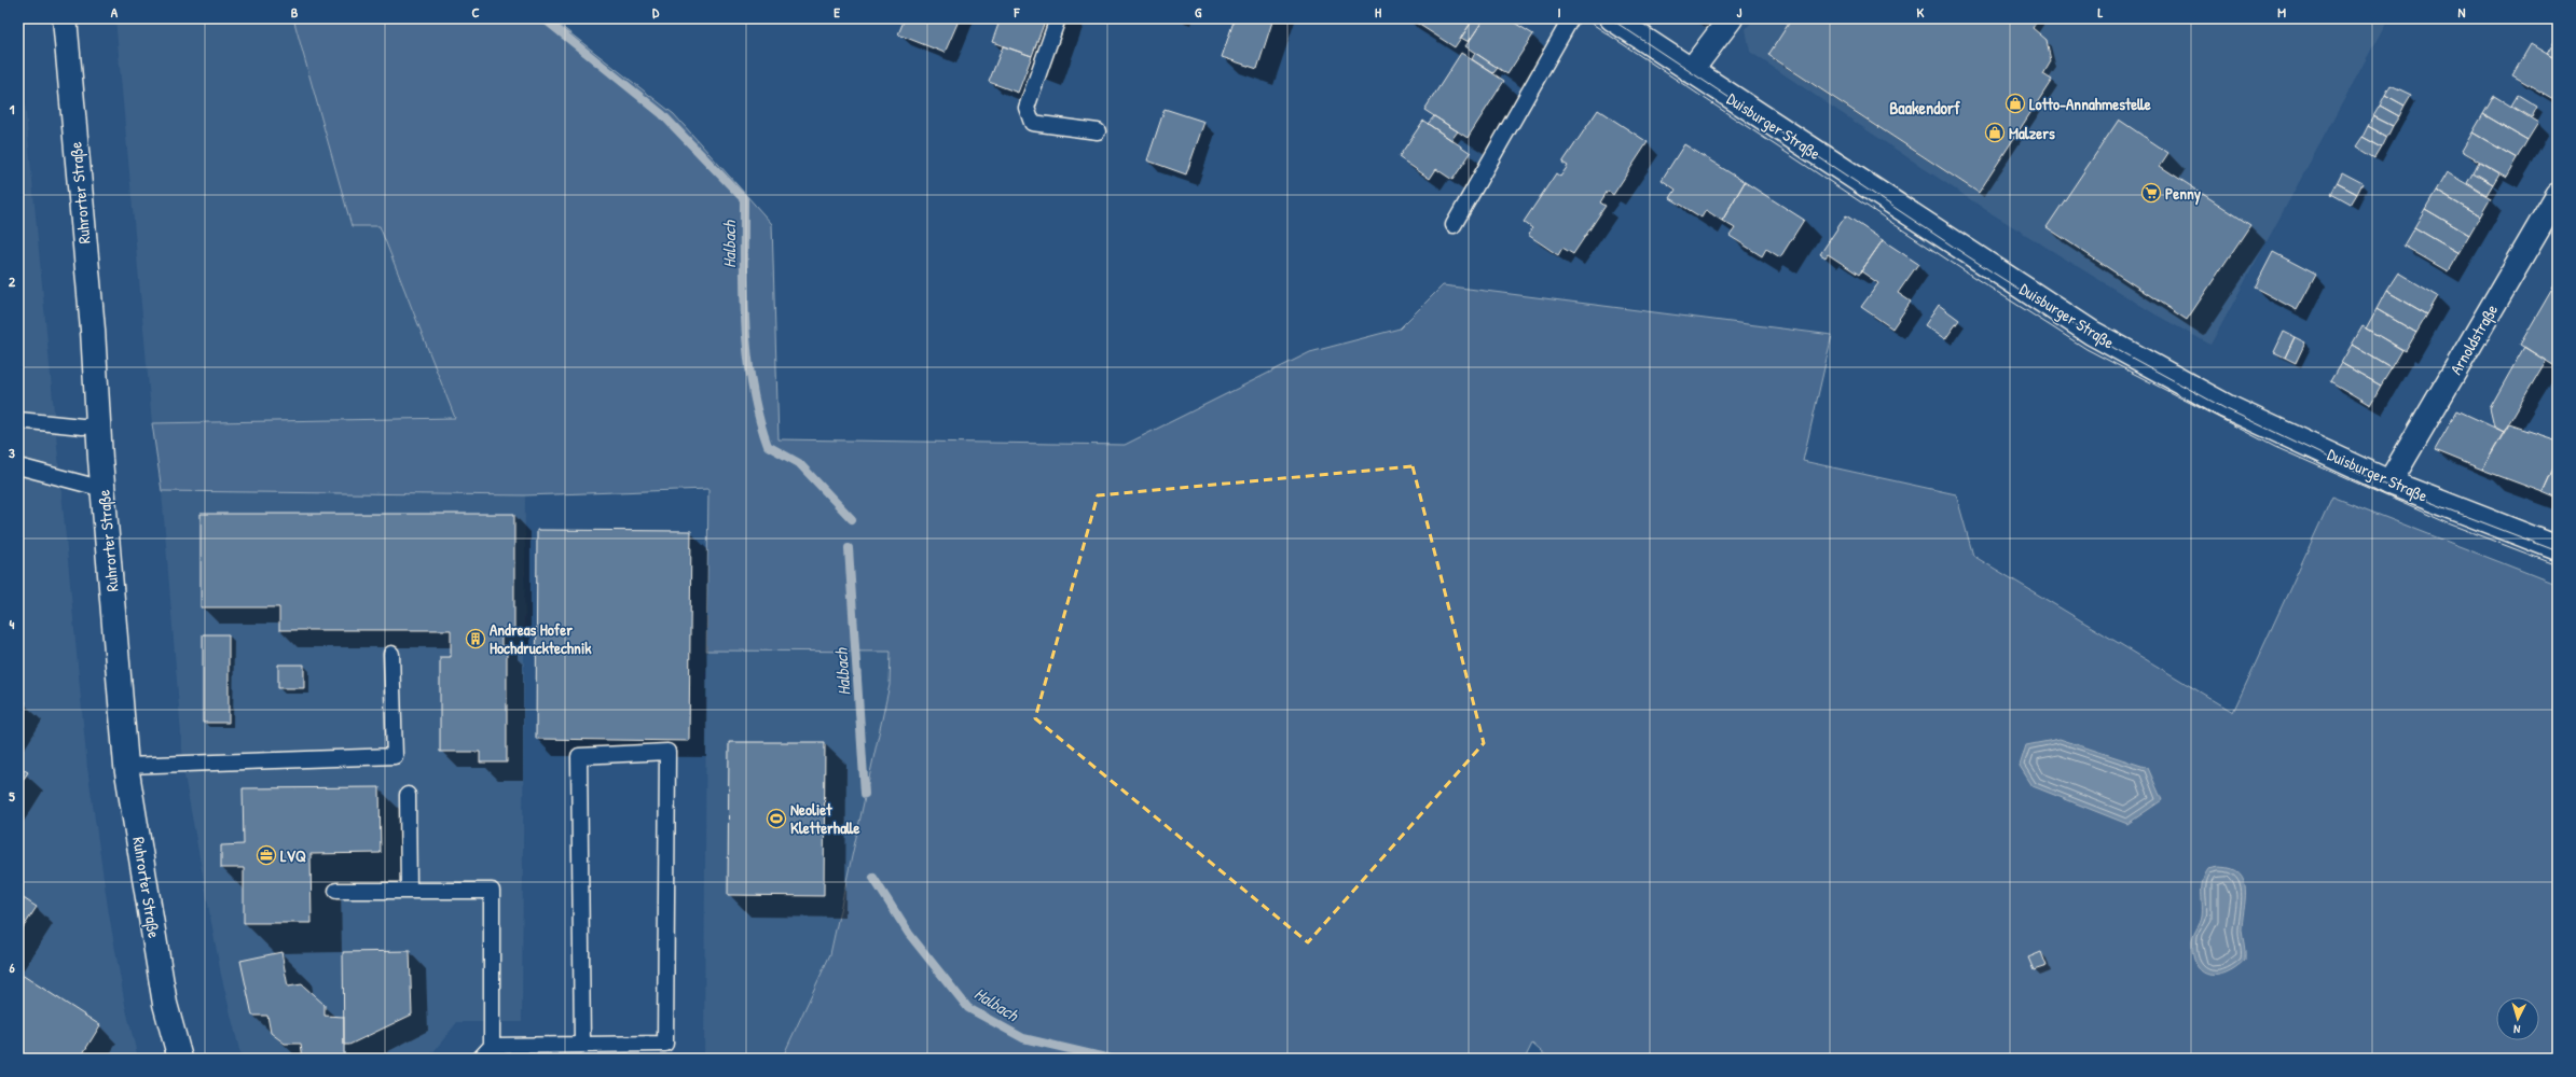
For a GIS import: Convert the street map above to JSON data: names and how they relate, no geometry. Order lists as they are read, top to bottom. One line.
{"streets":{"street":["Duisburger Straße","Ruhrorter Straße","Arnoldstraße"]},"crossings":[["Duisburger Straße","Arnoldstraße"]],"districts":["Baakendorf"],"water":["Halbach"],"places":{"shop":["Lotto-Annahmestelle","Malzers"],"supermarket":["Penny"],"building":["Andreas Hofer Hochdrucktechnik"],"sports":["Neoliet Kletterhalle"],"office":["LVQ"]},"north":"bottom","grid":{"columns":["A","B","C","D","E","F","G","H","I","J","K","L","M","N"],"rows":["1","2","3","4","5","6"]}}
